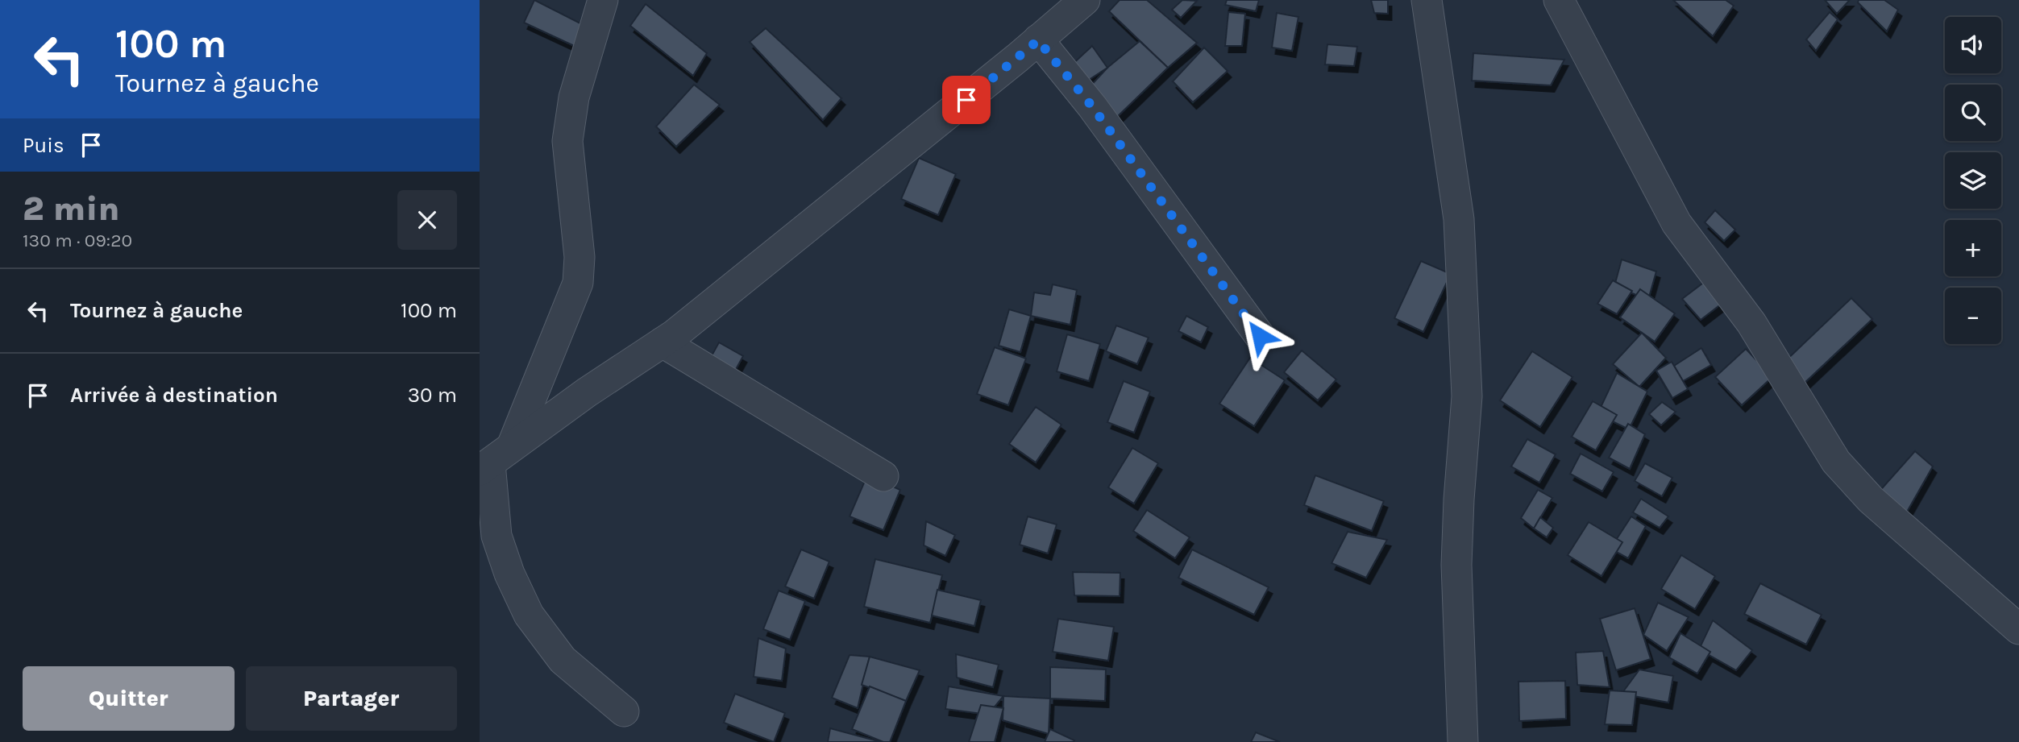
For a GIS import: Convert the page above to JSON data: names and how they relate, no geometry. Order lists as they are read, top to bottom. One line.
{"page":{"turn":["100 m","Tournez à gauche"],"map_buttons":["+","−"],"then":"Puis","heading":["2 min","130 m · 09:20"],"list":[{"name":"Tournez à gauche","value":"100 m"},{"name":"Arrivée à destination","value":"30 m"}],"buttons":["Quitter","Partager"]}}
